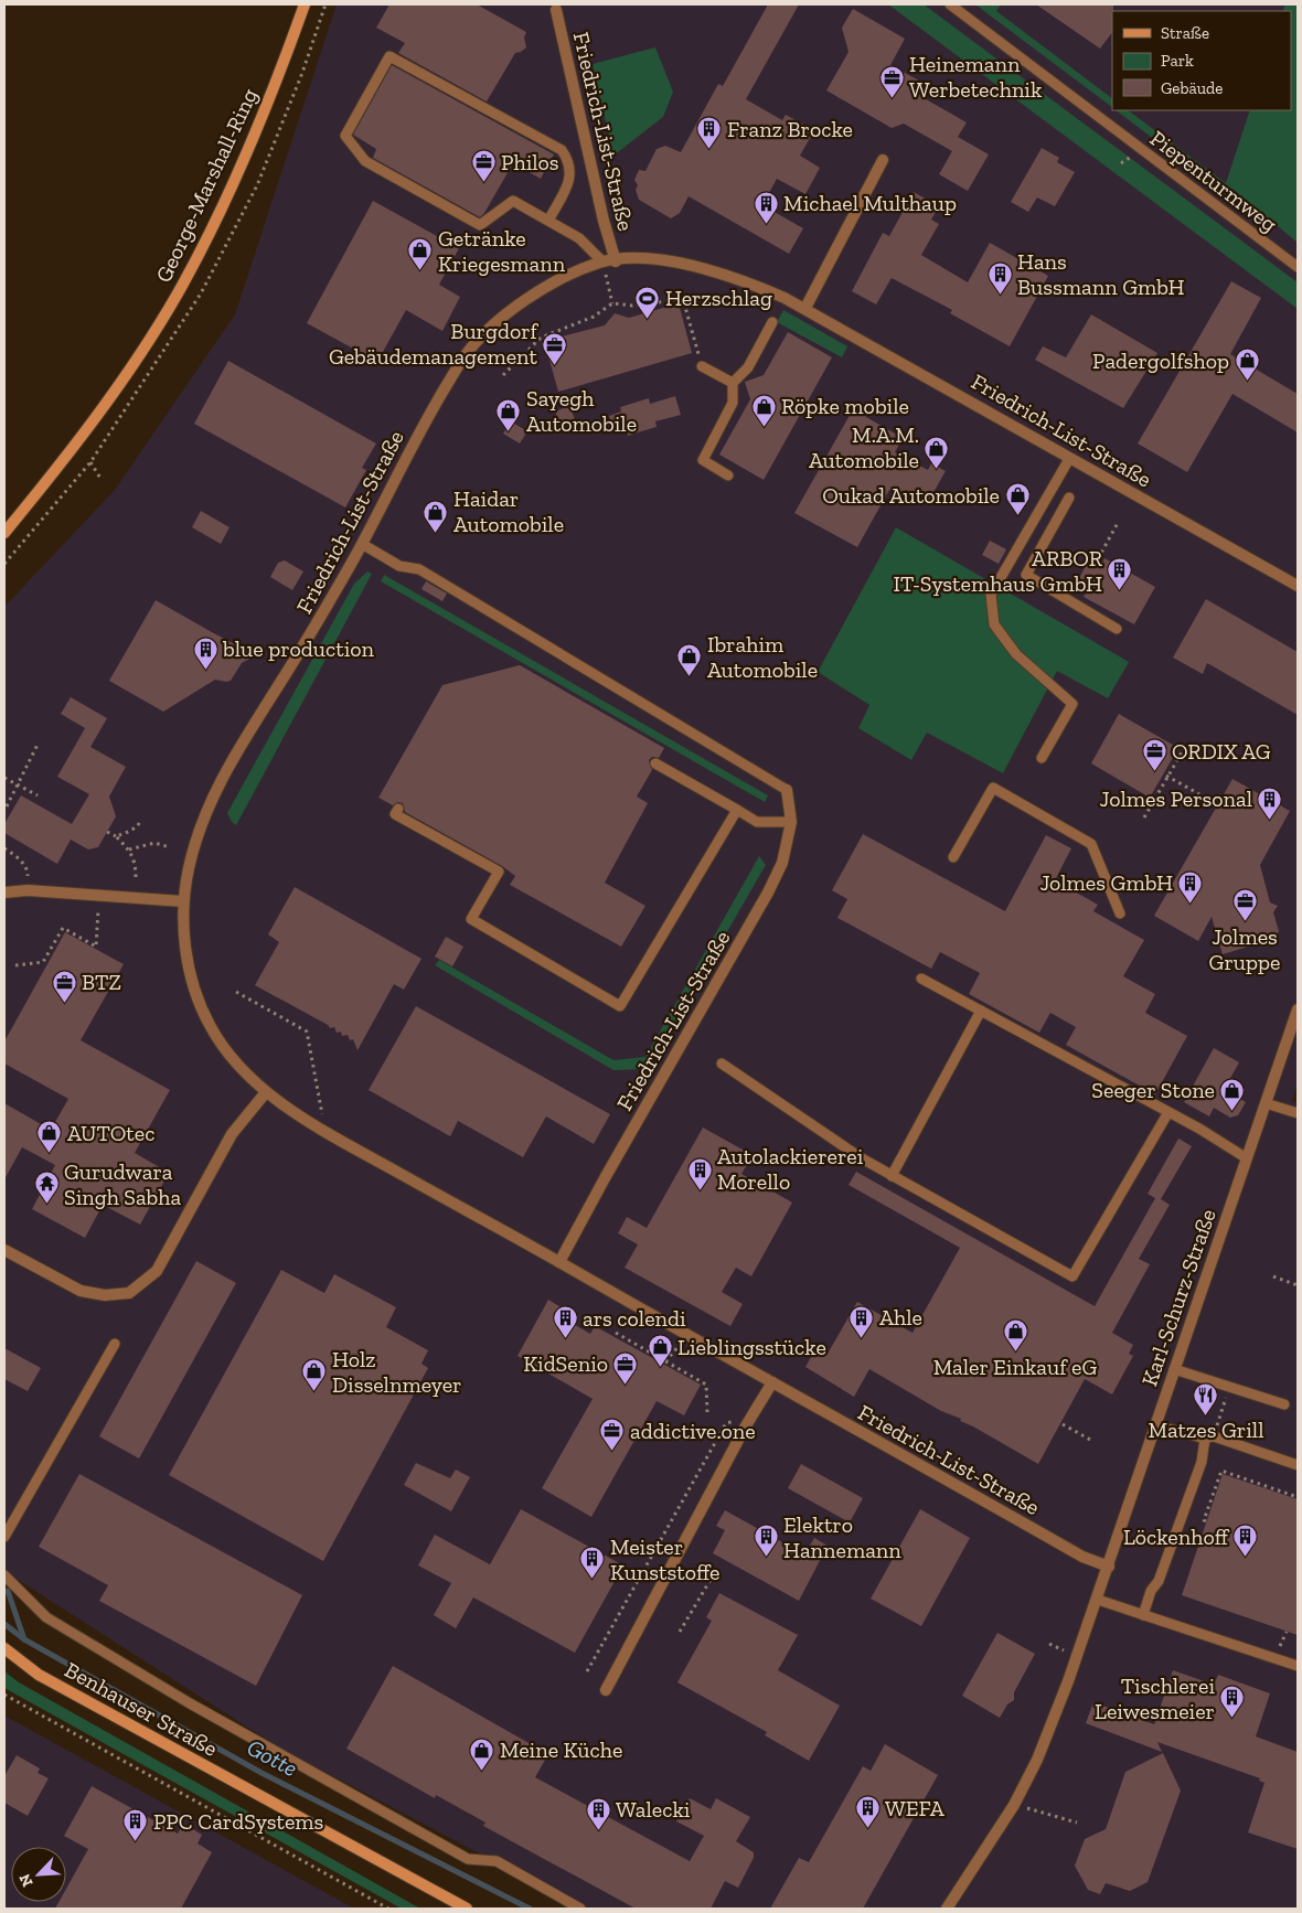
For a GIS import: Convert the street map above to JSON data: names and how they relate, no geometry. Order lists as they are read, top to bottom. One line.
{"streets":{"main road":["George-Marshall-Ring","Benhauser Straße"],"street":["Friedrich-List-Straße","Karl-Schurz-Straße"],"lane":["Piepenturmweg"]},"crossings":[["Friedrich-List-Straße","Karl-Schurz-Straße"]],"water":["Gotte"],"places":{"office":["Heinemann Werbetechnik","Philos","Burgdorf Gebäudemanagement","ORDIX AG","Jolmes Gruppe","BTZ","KidSenio","addictive.one"],"building":["Franz Brocke","Michael Multhaup","Hans Bussmann GmbH","ARBOR IT-Systemhaus GmbH","blue production","Jolmes Personal","Jolmes GmbH","Autolackiererei Morello","Ahle","ars colendi","Elektro Hannemann","Löckenhoff","Meister Kunststoffe","Tischlerei Leiwesmeier","WEFA","Walecki","PPC CardSystems"],"shop":["Getränke Kriegesmann","Padergolfshop","Röpke mobile","Sayegh Automobile","M.A.M. Automobile","Oukad Automobile","Haidar Automobile","Ibrahim Automobile","Seeger Stone","AUTOtec","Maler Einkauf eG","Lieblingsstücke","Holz Disselnmeyer","Meine Küche"],"sports":["Herzschlag"],"temple":["Gurudwara Singh Sabha"],"restaurant":["Matzes Grill"]},"legend":["Straße","Park","Gebäude"],"north":"bottom left"}
